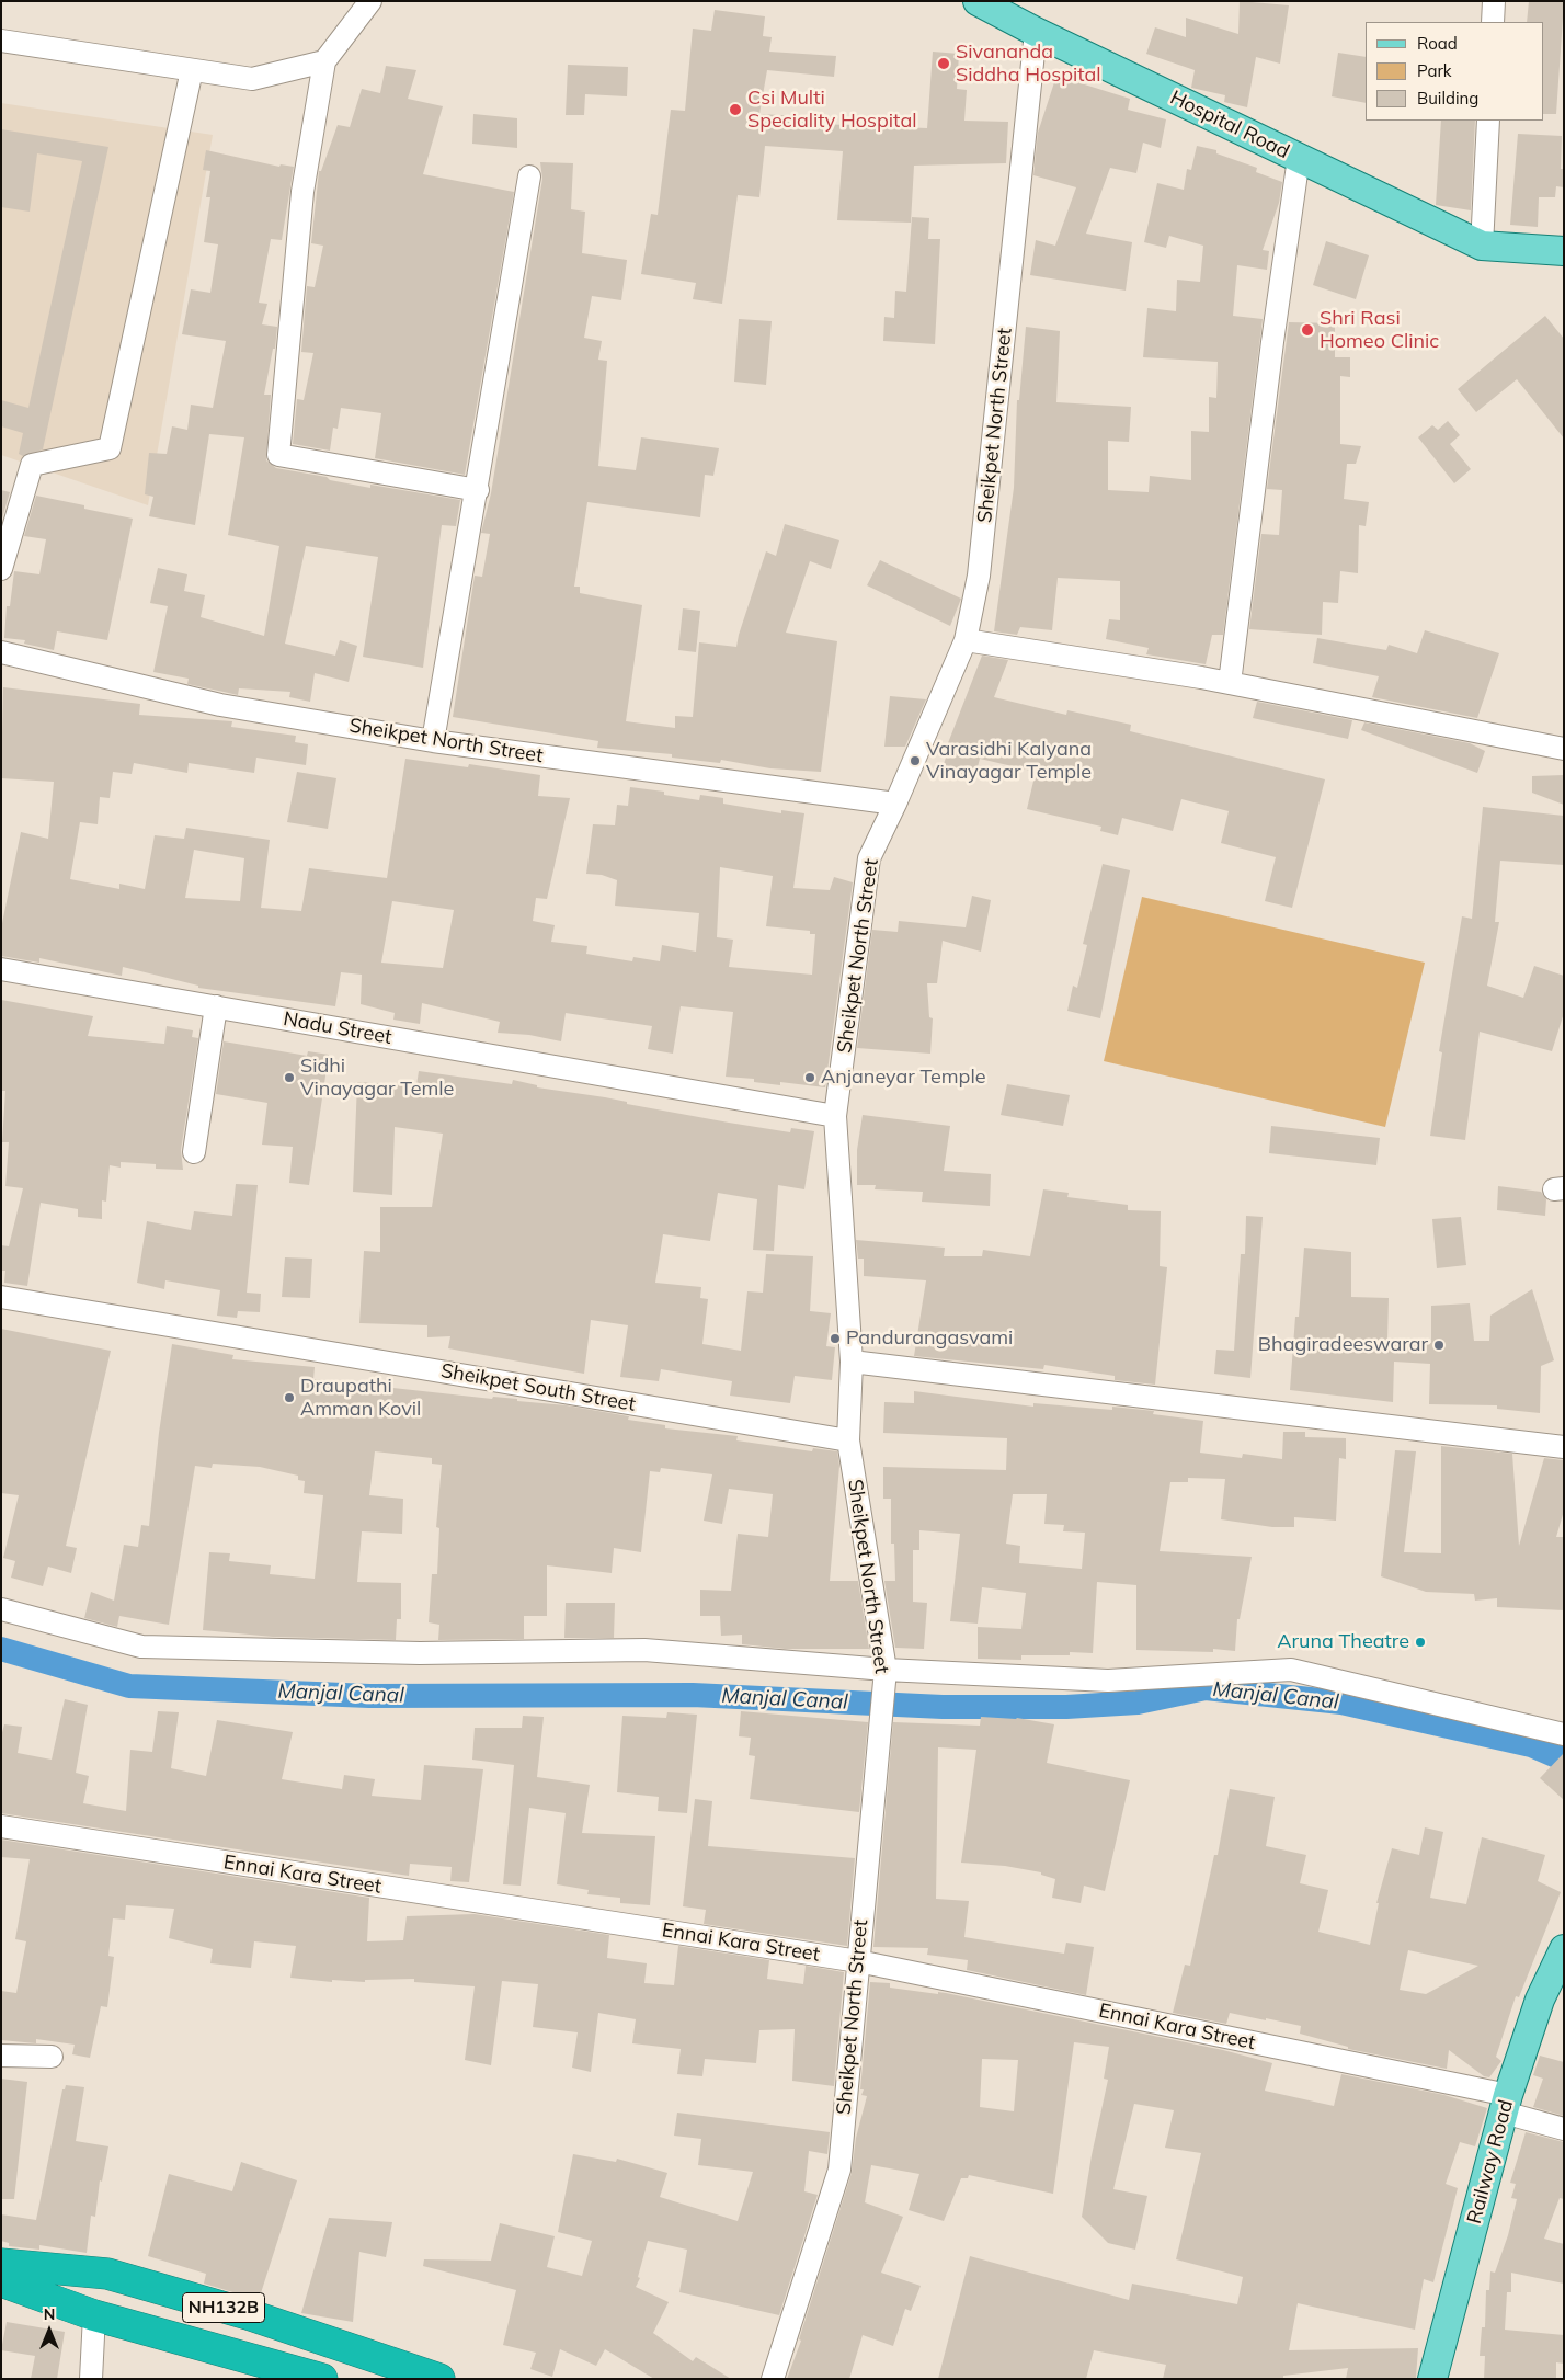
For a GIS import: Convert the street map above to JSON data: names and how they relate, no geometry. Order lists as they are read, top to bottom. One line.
{"streets":{"highway":["NH132B"],"main road":["Hospital Road","Railway Road"],"street":["Sheikpet North Street","Nadu Street","Sheikpet South Street","Ennai Kara Street"]},"crossings":[["Hospital Road","Sheikpet North Street"],["Sheikpet North Street","Nadu Street"],["Sheikpet North Street","Sheikpet South Street"],["Sheikpet North Street","Ennai Kara Street"],["Ennai Kara Street","Railway Road"]],"water":["Manjal Canal"],"places":["Sivananda Siddha Hospital","Csi Multi Speciality Hospital","Shri Rasi Homeo Clinic","Varasidhi Kalyana Vinayagar Temple","Sidhi Vinayagar Temle","Anjaneyar Temple","Pandurangasvami","Bhagiradeeswarar","Draupathi Amman Kovil","Aruna Theatre"],"legend":["Road","Park","Building"],"north":"top"}
